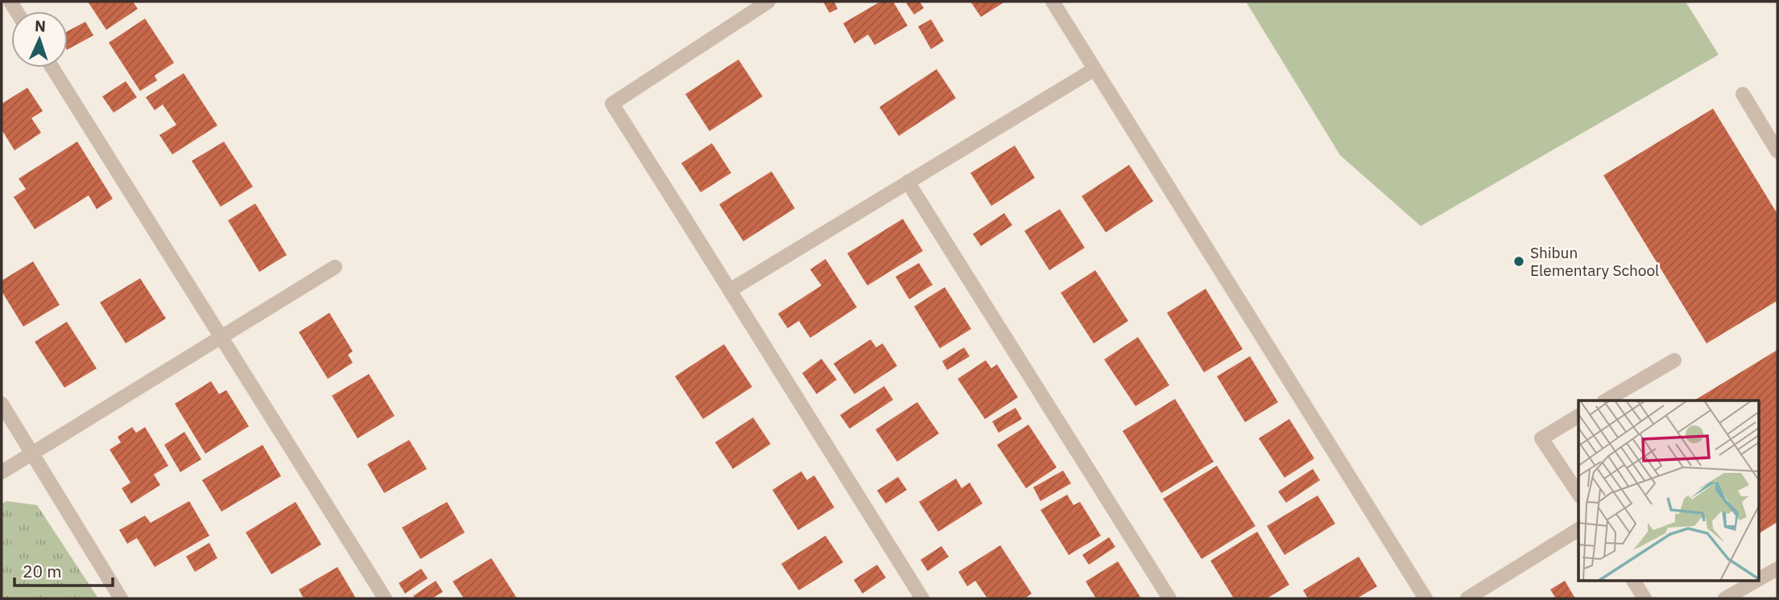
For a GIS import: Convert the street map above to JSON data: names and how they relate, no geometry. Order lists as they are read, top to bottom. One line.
{"places":["Shibun Elementary School"],"scale_bar":"20 m","north":"top"}
